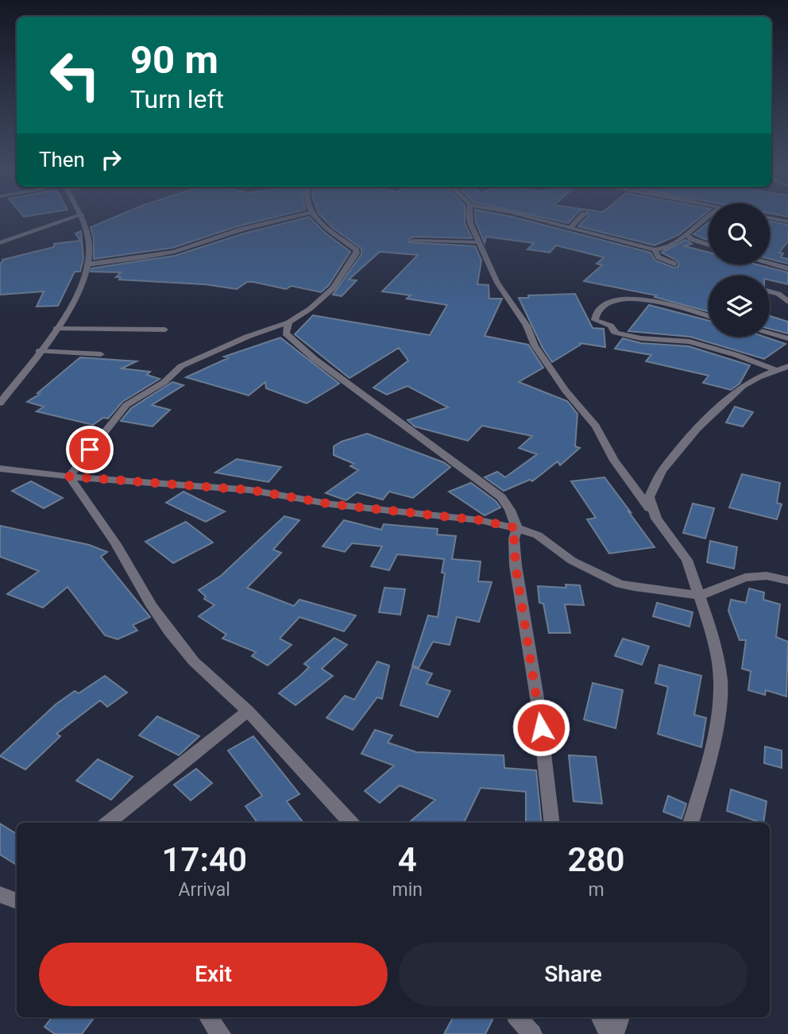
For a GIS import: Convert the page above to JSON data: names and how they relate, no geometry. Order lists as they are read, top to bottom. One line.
{"page":{"turn":["90 m","Turn left"],"then":"Then","eta":["17:40","Arrival","4","min","280","m"],"buttons":["Exit","Share"]}}
